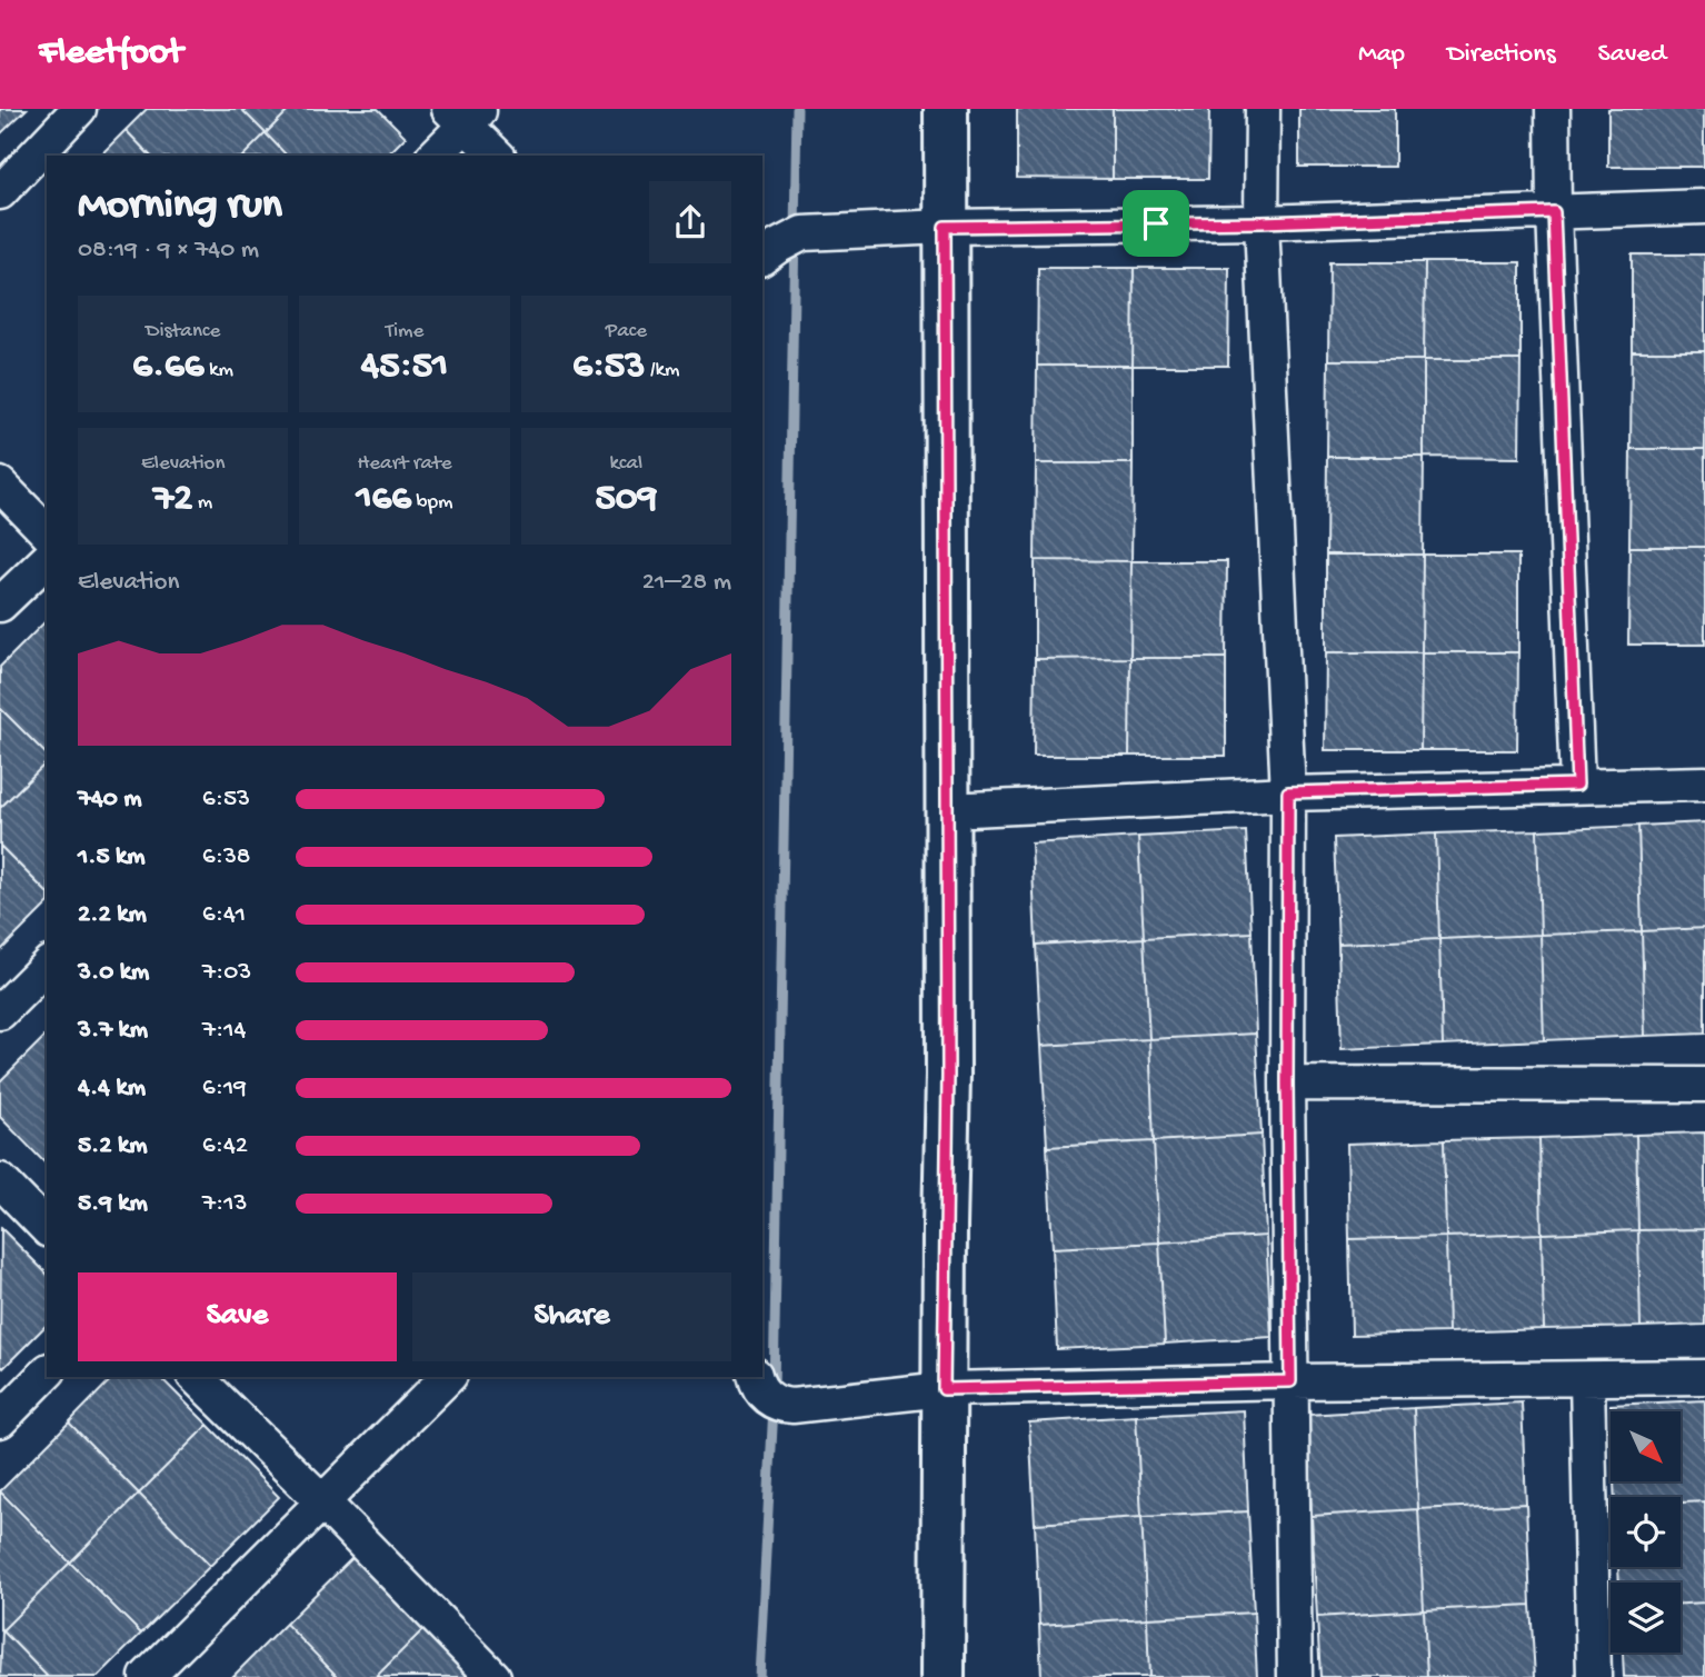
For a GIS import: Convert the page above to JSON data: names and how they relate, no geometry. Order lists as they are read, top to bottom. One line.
{"north":"bottom right","page":{"header":"Fleetfoot","nav":["Map","Directions","Saved"],"heading":["Morning run","08:19 · 9 × 740 m"],"stats":[["Distance","6.66 km"],["Time","45:51"],["Pace","6:53 /km"],["Elevation","72 m"],["Heart rate","166 bpm"],["kcal","509"]],"chart":["Elevation","21–28 m"],"list":[{"name":"740 m","note":"6:53"},{"name":"1.5 km","note":"6:38"},{"name":"2.2 km","note":"6:41"},{"name":"3.0 km","note":"7:03"},{"name":"3.7 km","note":"7:14"},{"name":"4.4 km","note":"6:19"},{"name":"5.2 km","note":"6:42"},{"name":"5.9 km","note":"7:13"}],"buttons":["Save","Share"]}}
